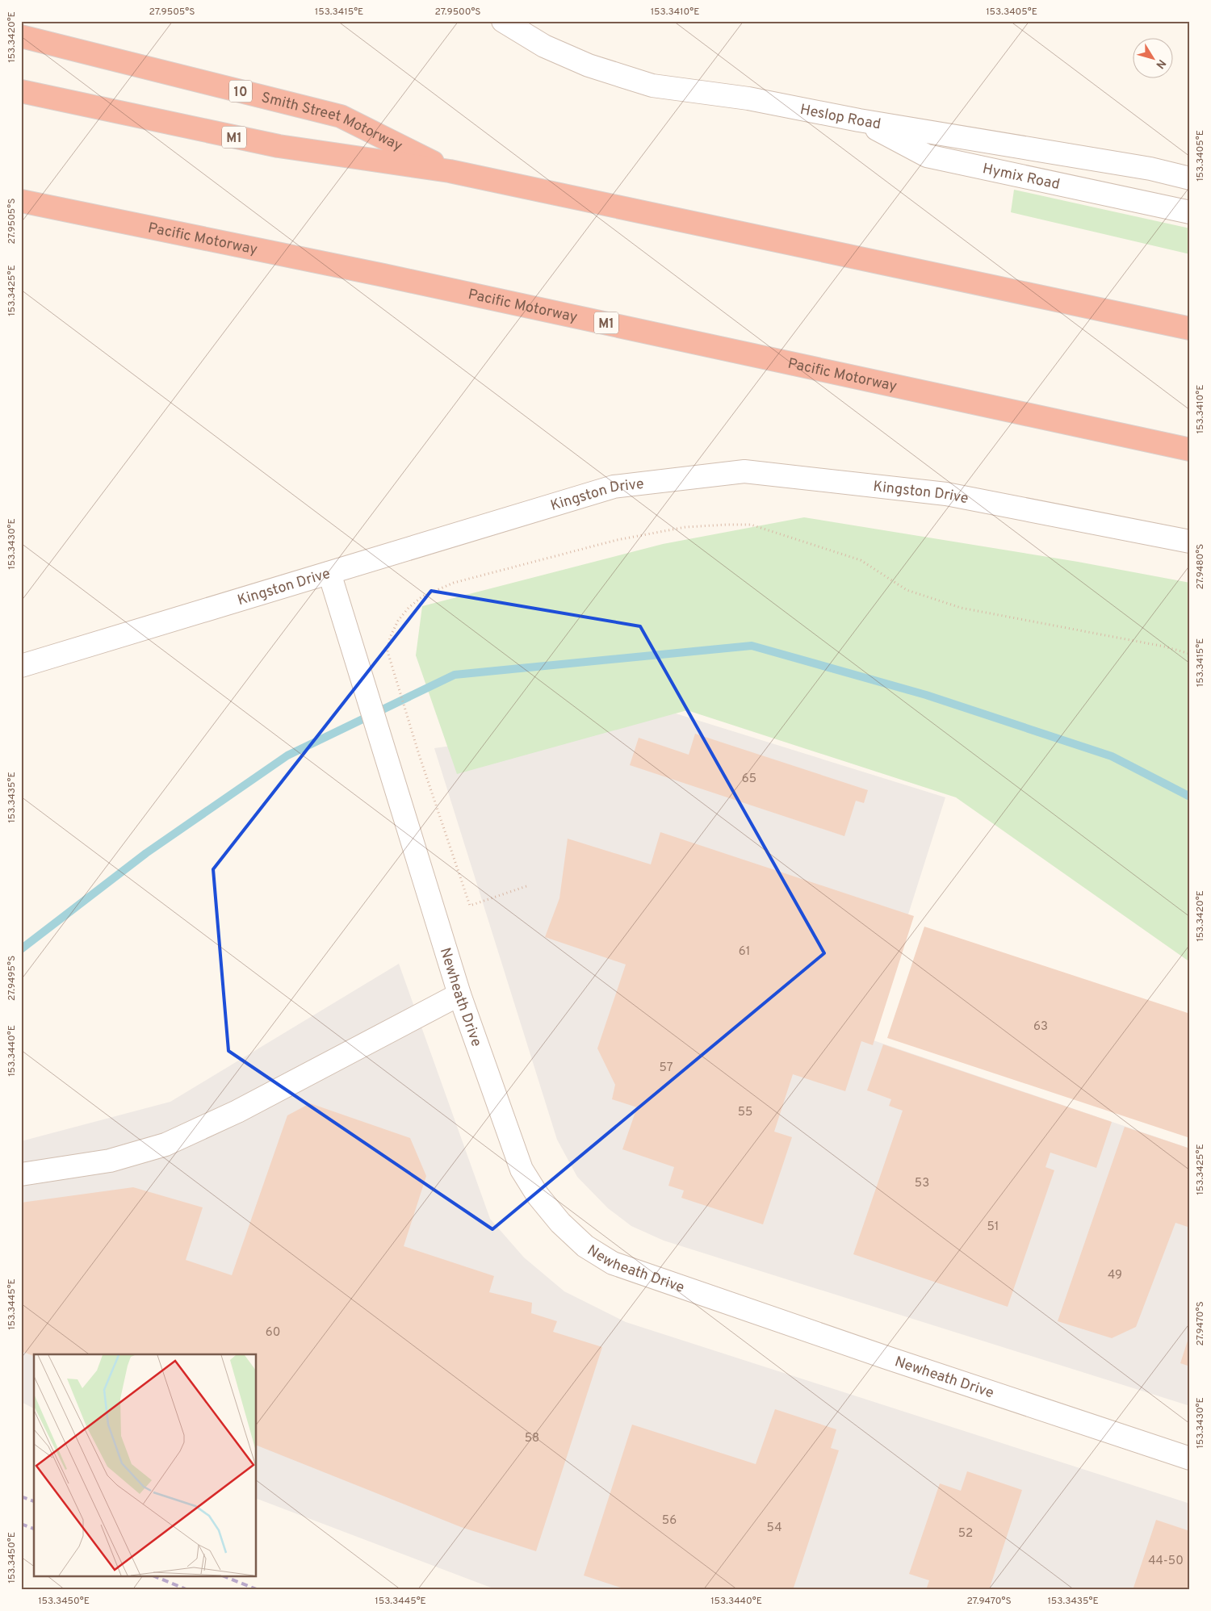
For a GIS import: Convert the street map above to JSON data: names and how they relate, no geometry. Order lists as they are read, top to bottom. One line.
{"streets":{"highway":["10","Smith Street Motorway","M1","Pacific Motorway"],"street":["Heslop Road","Hymix Road","Kingston Drive","Newheath Drive"]},"crossings":[["Heslop Road","Hymix Road"],["Smith Street Motorway","M1"],["Kingston Drive","Newheath Drive"]],"house_numbers":["65","61","63","57","55","53","51","49","60","58","56","54","52","44-50"],"north":"bottom right","coordinates":["27.9505°S","153.3415°E","27.9500°S","153.3410°E","153.3405°E","153.3420°E","153.3425°E","153.3430°E","27.9480°S","153.3435°E","27.9495°S","153.3440°E","153.3445°E","27.9470°S","153.3450°E"]}
